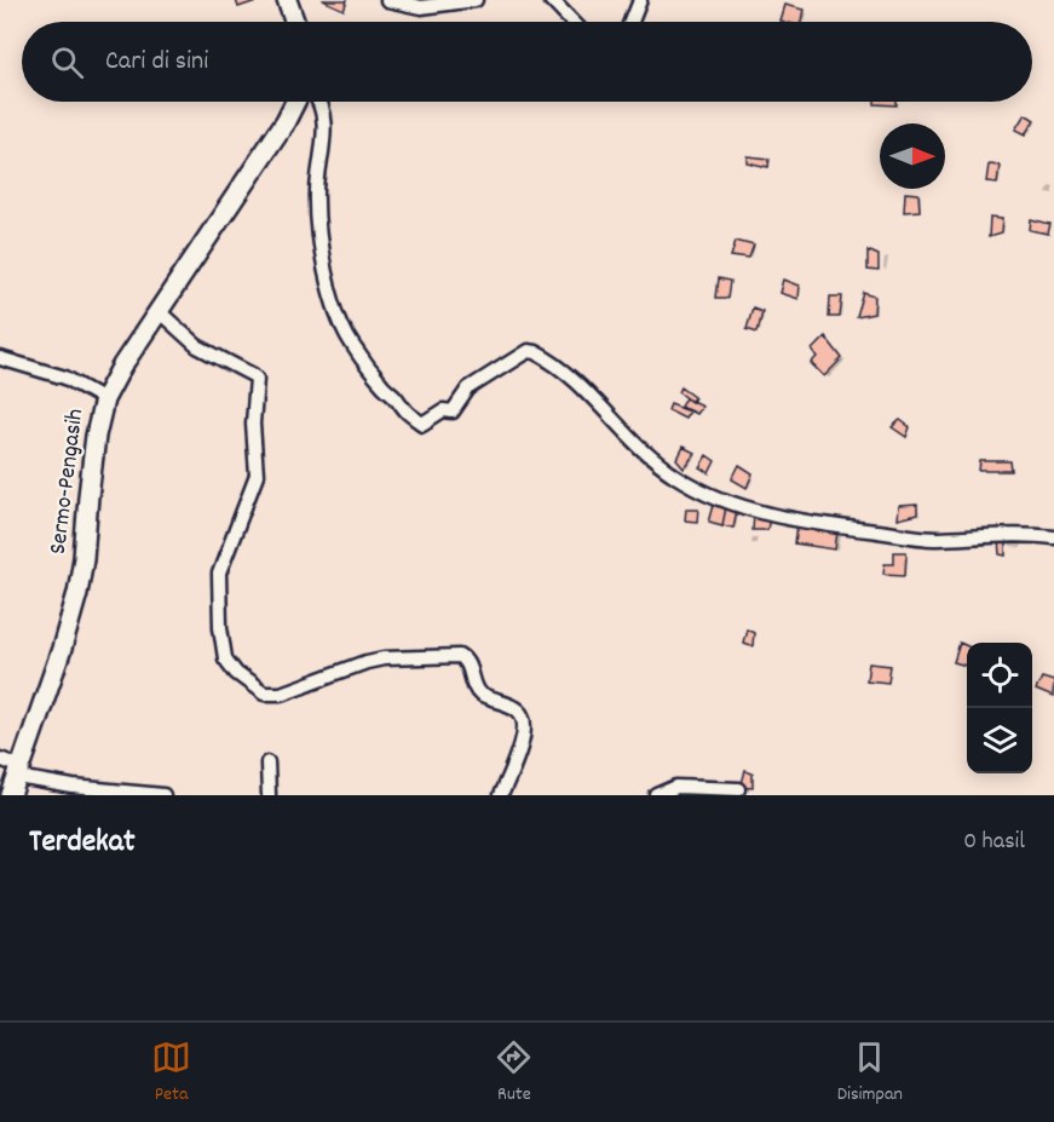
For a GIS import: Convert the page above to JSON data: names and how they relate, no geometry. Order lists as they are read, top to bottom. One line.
{"streets":{"main road":["Sermo-Pengasih"]},"north":"right","page":{"search":"Cari di sini","heading":["Terdekat","0 hasil"],"nav":["Peta","Rute","Disimpan"]}}
